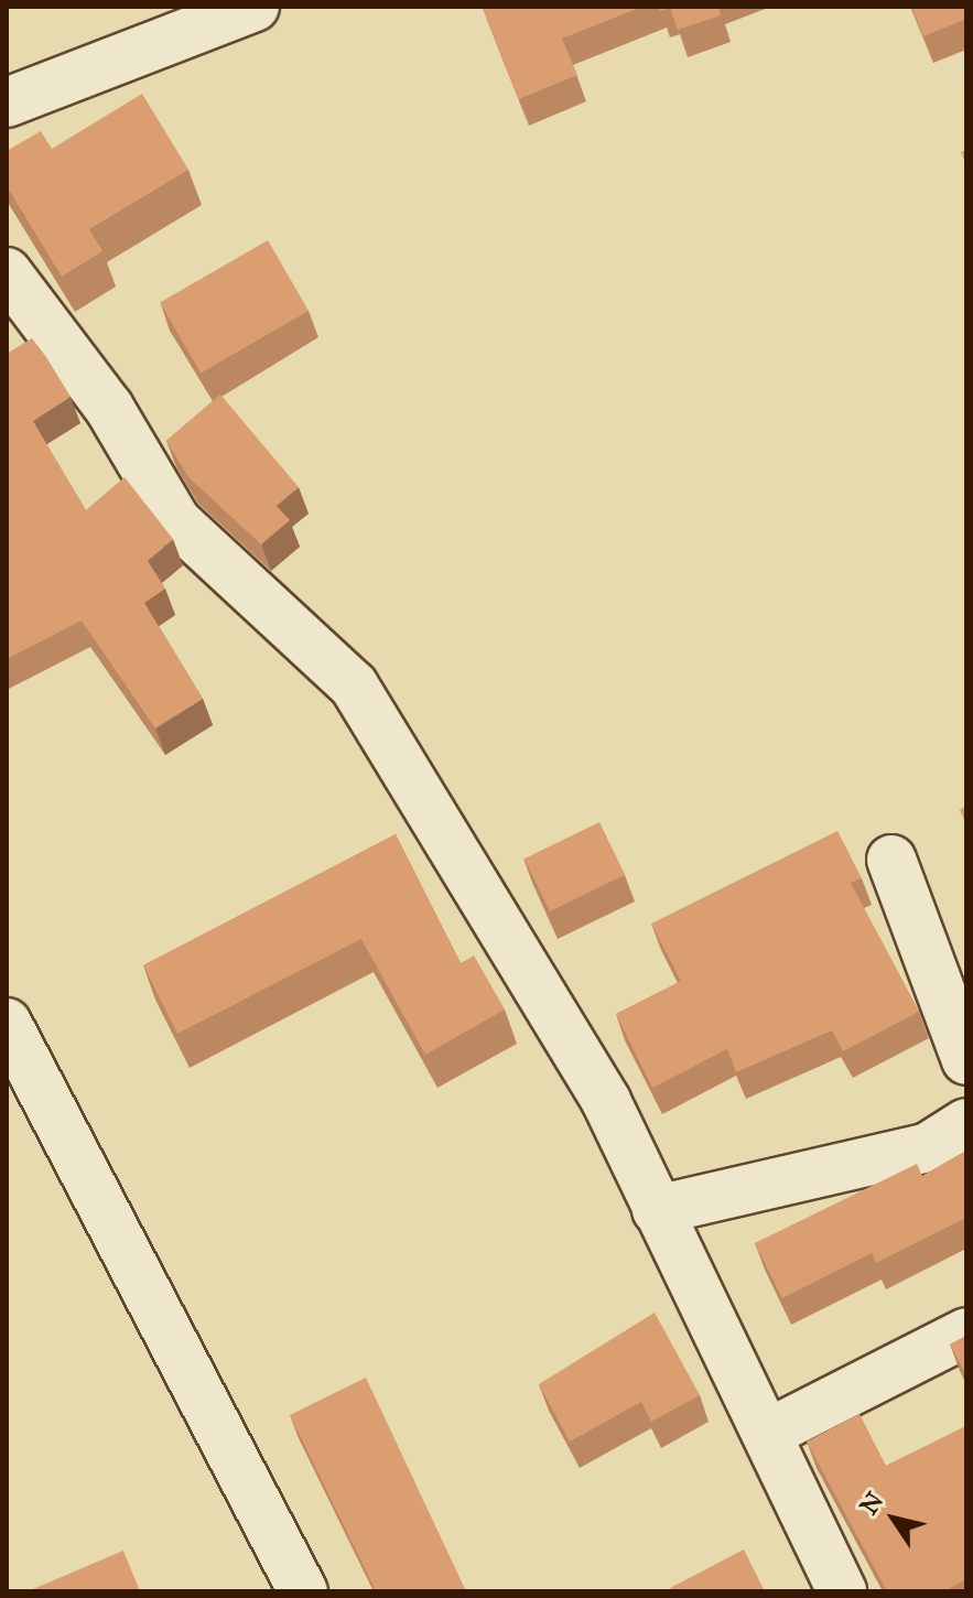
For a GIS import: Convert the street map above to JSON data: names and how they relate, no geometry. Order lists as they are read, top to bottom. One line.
{"north":"top left"}
